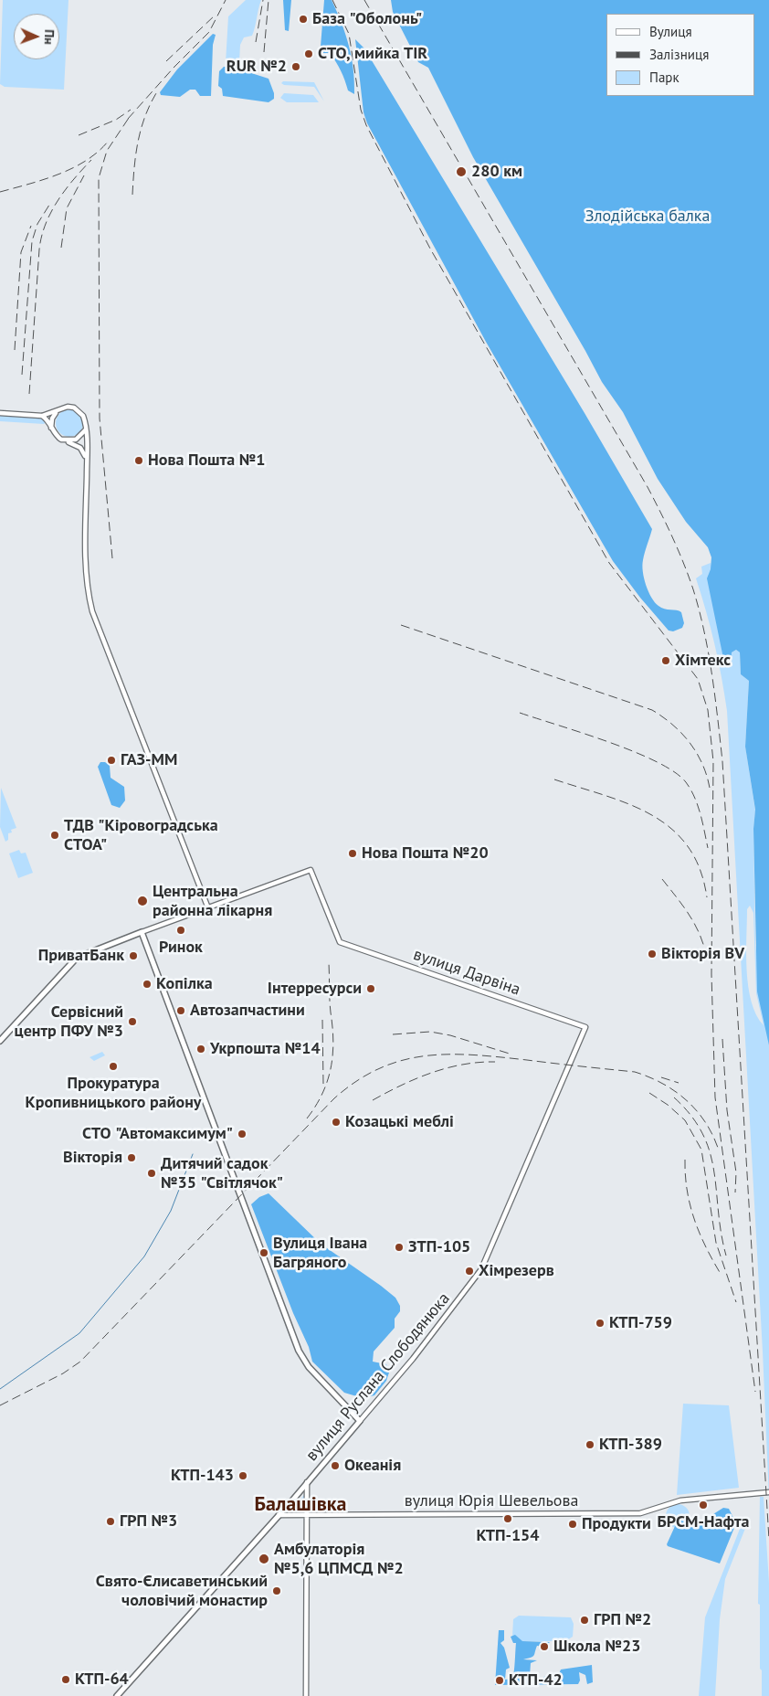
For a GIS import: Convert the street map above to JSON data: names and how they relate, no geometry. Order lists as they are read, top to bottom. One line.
{"streets":{"main road":["вулиця Руслана Слободянюка"],"street":["вулиця Дарвіна","вулиця Юрія Шевельова"]},"crossings":[["вулиця Дарвіна","вулиця Руслана Слободянюка"],["вулиця Руслана Слободянюка","вулиця Юрія Шевельова"]],"districts":["Балашівка"],"parks":["Злодійська балка"],"places":["База \"Оболонь\"","СТО, мийка TIR","RUR №2","280 км","Нова Пошта №1","Хімтекс","ГАЗ-ММ","ТДВ \"Кіровоградська СТОА\"","Нова Пошта №20","Центральна районна лікарня","Ринок","Вікторія BV","ПриватБанк","Копілка","Інтерресурси","Автозапчастини","Сервісний центр ПФУ №3","Укрпошта №14","Прокуратура Кропивницького району","Козацькі меблі","СТО \"Автомаксимум\"","Вікторія","Дитячий садок №35 \"Світлячок\"","ЗТП-105","Вулиця Івана Багряного","Хімрезерв","КТП-759","КТП-389","Океанія","КТП-143","БРСМ-Нафта","КТП-154","ГРП №3","Продукти","Амбулаторія №5,6 ЦПМСД №2","Свято-Єлисаветинський чоловічий монастир","ГРП №2","Школа №23","КТП-64","КТП-42"],"legend":["Вулиця","Залізниця","Парк"],"north":"right"}
